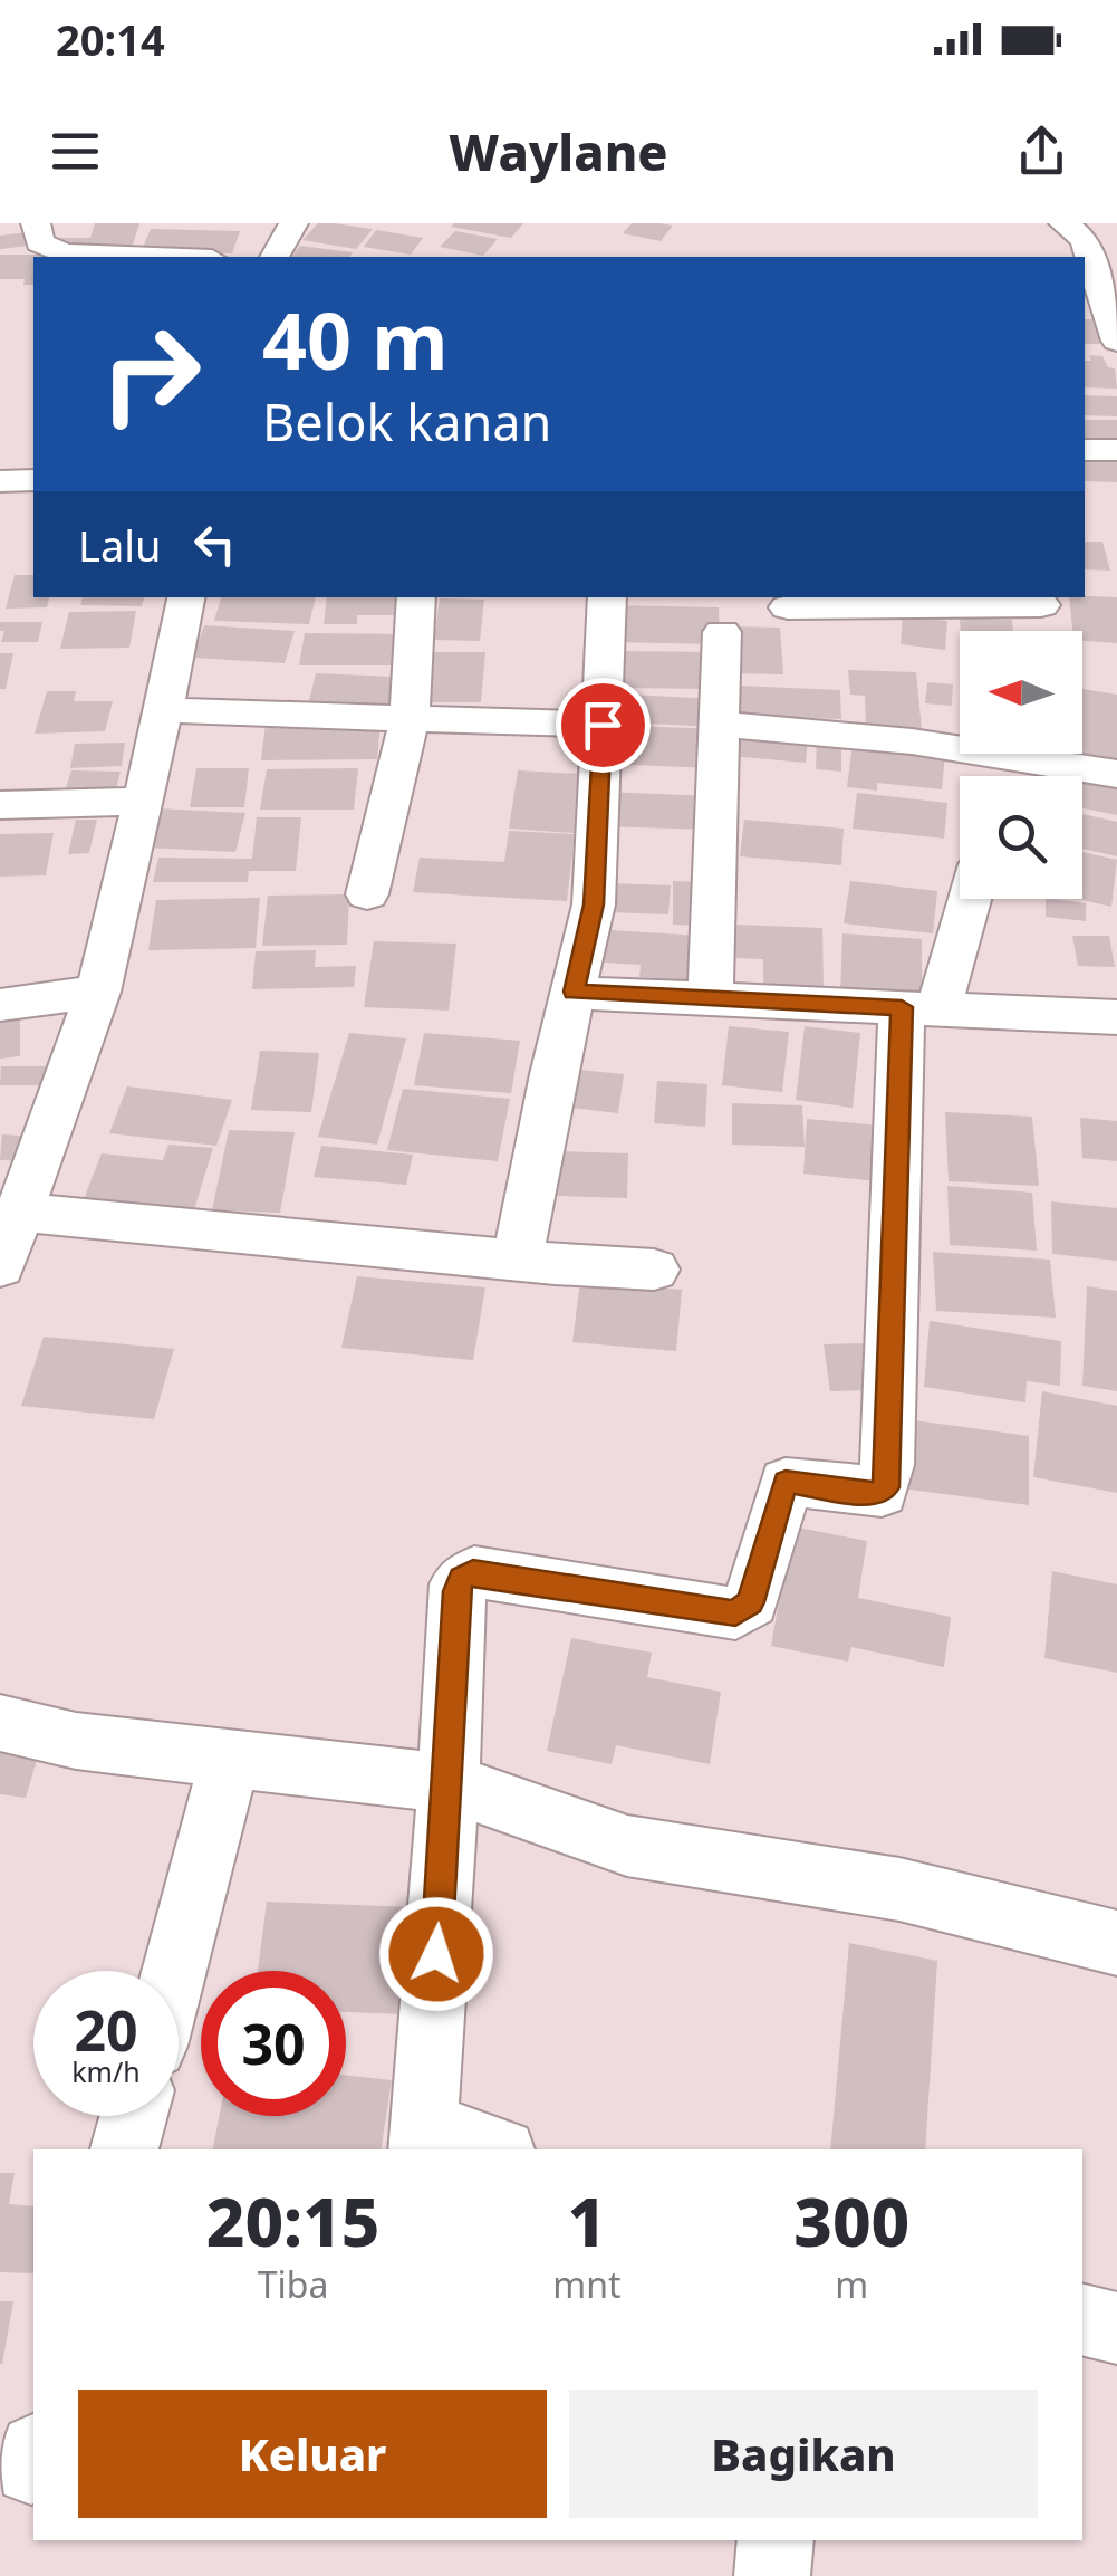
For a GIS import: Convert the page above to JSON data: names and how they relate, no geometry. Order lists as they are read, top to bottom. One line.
{"north":"left","page":{"status":"20:14","header":"Waylane","turn":["40 m","Belok kanan"],"then":"Lalu","speed":"20 km/h","limit":"30","eta":["20:15","Tiba","1","mnt","300","m"],"buttons":["Keluar","Bagikan"]}}
